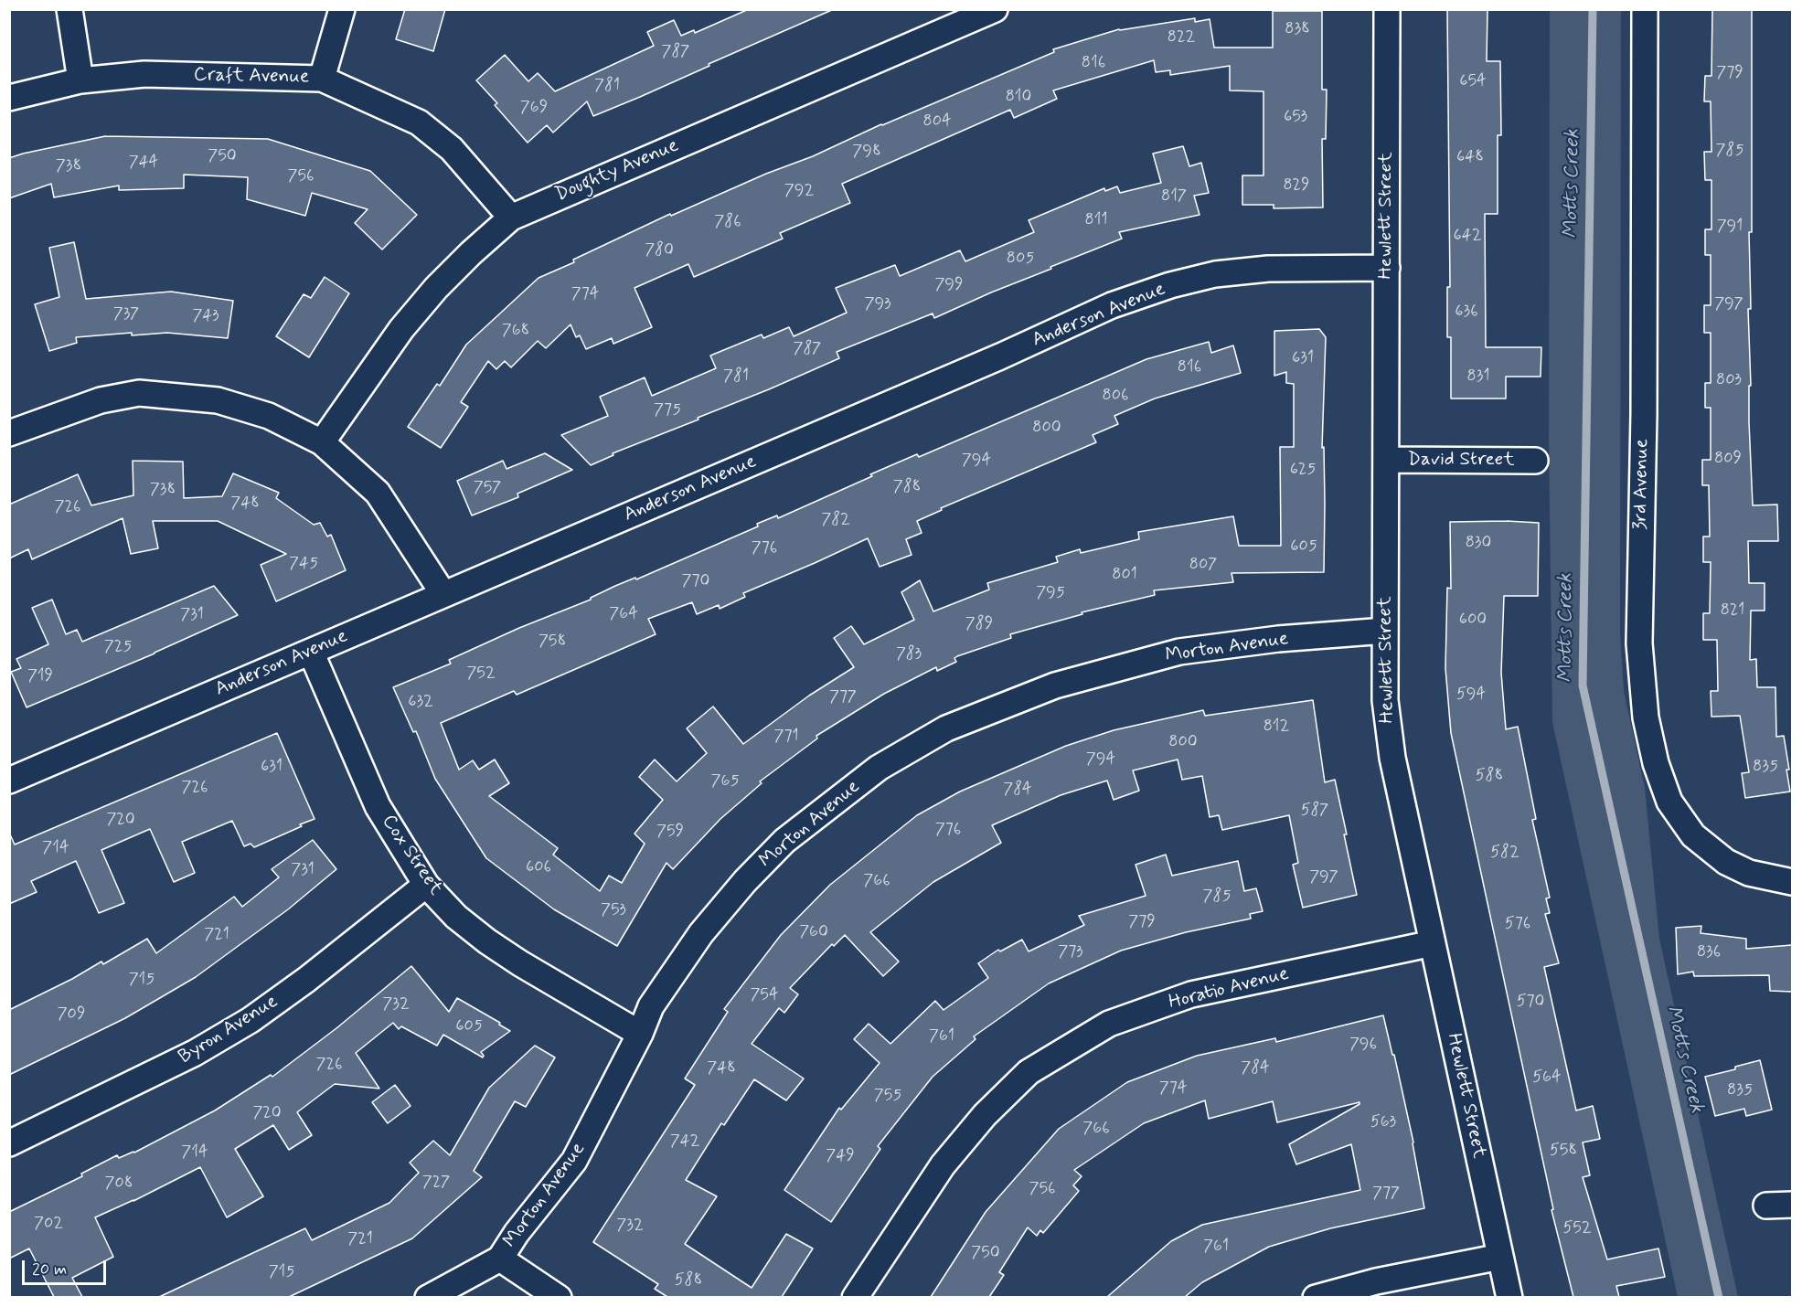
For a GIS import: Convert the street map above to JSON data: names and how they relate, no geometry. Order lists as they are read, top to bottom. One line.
{"streets":{"street":["Craft Avenue","Doughty Avenue","Hewlett Street","Anderson Avenue","David Street","3rd Avenue","Morton Avenue","Cox Street","Horatio Avenue","Byron Avenue"]},"crossings":[["Craft Avenue","Doughty Avenue"],["Hewlett Street","Anderson Avenue"],["Hewlett Street","David Street"],["Hewlett Street","Morton Avenue"],["Hewlett Street","Horatio Avenue"],["Anderson Avenue","Cox Street"],["Morton Avenue","Cox Street"],["Cox Street","Byron Avenue"]],"water":["Motts Creek"],"house_numbers":["838","822","787","816","779","654","781","810","769","653","804","785","798","750","648","744","738","756","829","792","817","811","786","791","642","780","805","799","774","793","797","636","737","743","768","787","631","816","781","831","803","806","775","800","809","794","625","788","757","738","748","726","782","830","605","776","745","807","801","770","795","821","764","731","600","789","758","725","783","752","719","594","777","632","812","771","800","794","631","835","588","765","726","784","587","720","776","759","714","582","606","731","797","766","785","753","779","576","760","721","773","836","715","754","570","732","709","605","761","796","726","748","784","564","774","835","755","720","563","766","742","558","714","749","727","708","756","777","702","732","552","721","761","750","715","588"],"scale_bar":"20 m"}
